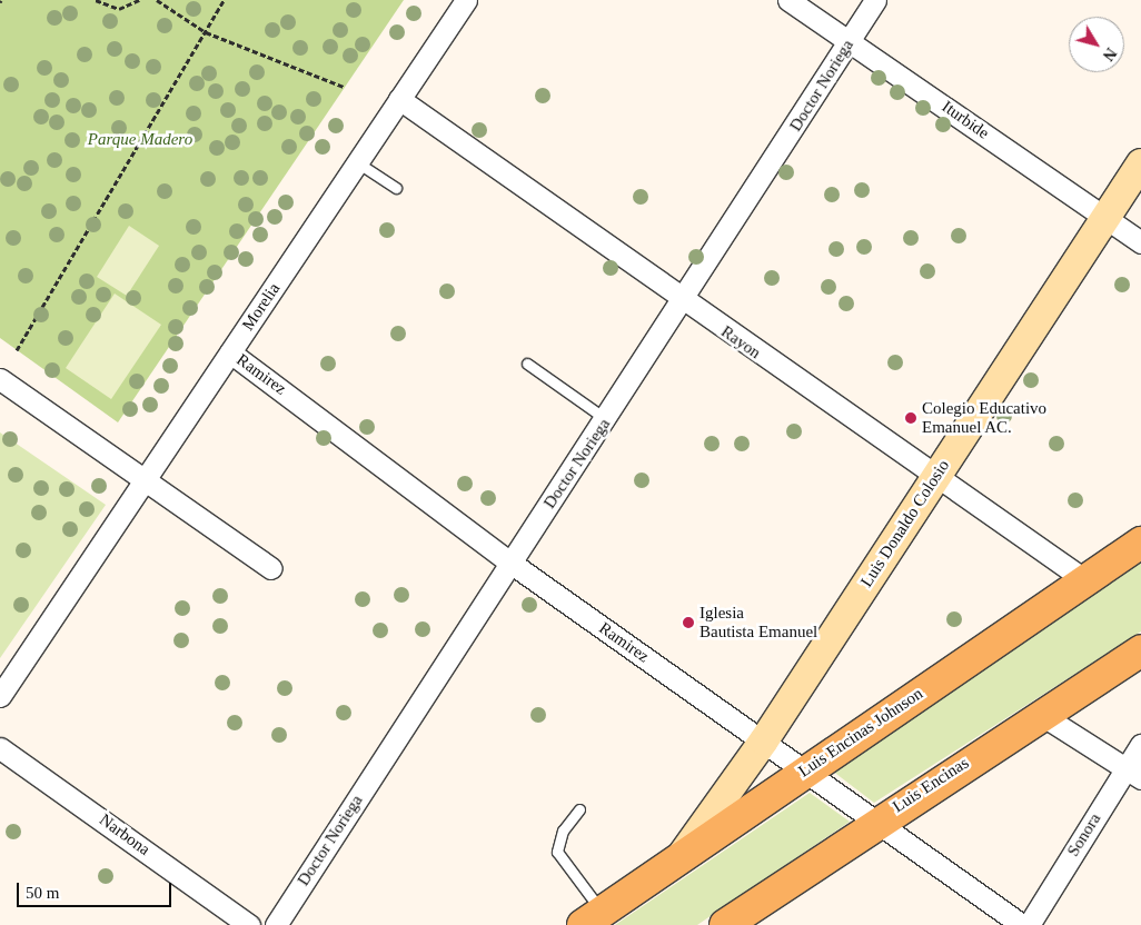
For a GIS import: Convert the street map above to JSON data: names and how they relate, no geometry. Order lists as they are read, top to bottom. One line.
{"streets":{"main road":["Luis Donaldo Colosio","Luis Encinas Johnson","Luis Encinas"],"street":["Doctor Noriega","Iturbide","Morelia","Rayon","Ramirez","Narbona","Sonora"]},"crossings":[["Doctor Noriega","Iturbide"],["Doctor Noriega","Rayon"],["Doctor Noriega","Ramirez"],["Iturbide","Luis Donaldo Colosio"],["Morelia","Rayon"],["Morelia","Ramirez"],["Rayon","Luis Donaldo Colosio"],["Rayon","Luis Encinas Johnson"],["Ramirez","Luis Donaldo Colosio"],["Ramirez","Luis Encinas Johnson"],["Ramirez","Luis Encinas"],["Luis Donaldo Colosio","Luis Encinas Johnson"]],"parks":["Parque Madero"],"places":["Colegio Educativo Emanuel AC.","Iglesia Bautista Emanuel"],"scale_bar":"50 m","north":"bottom right"}
